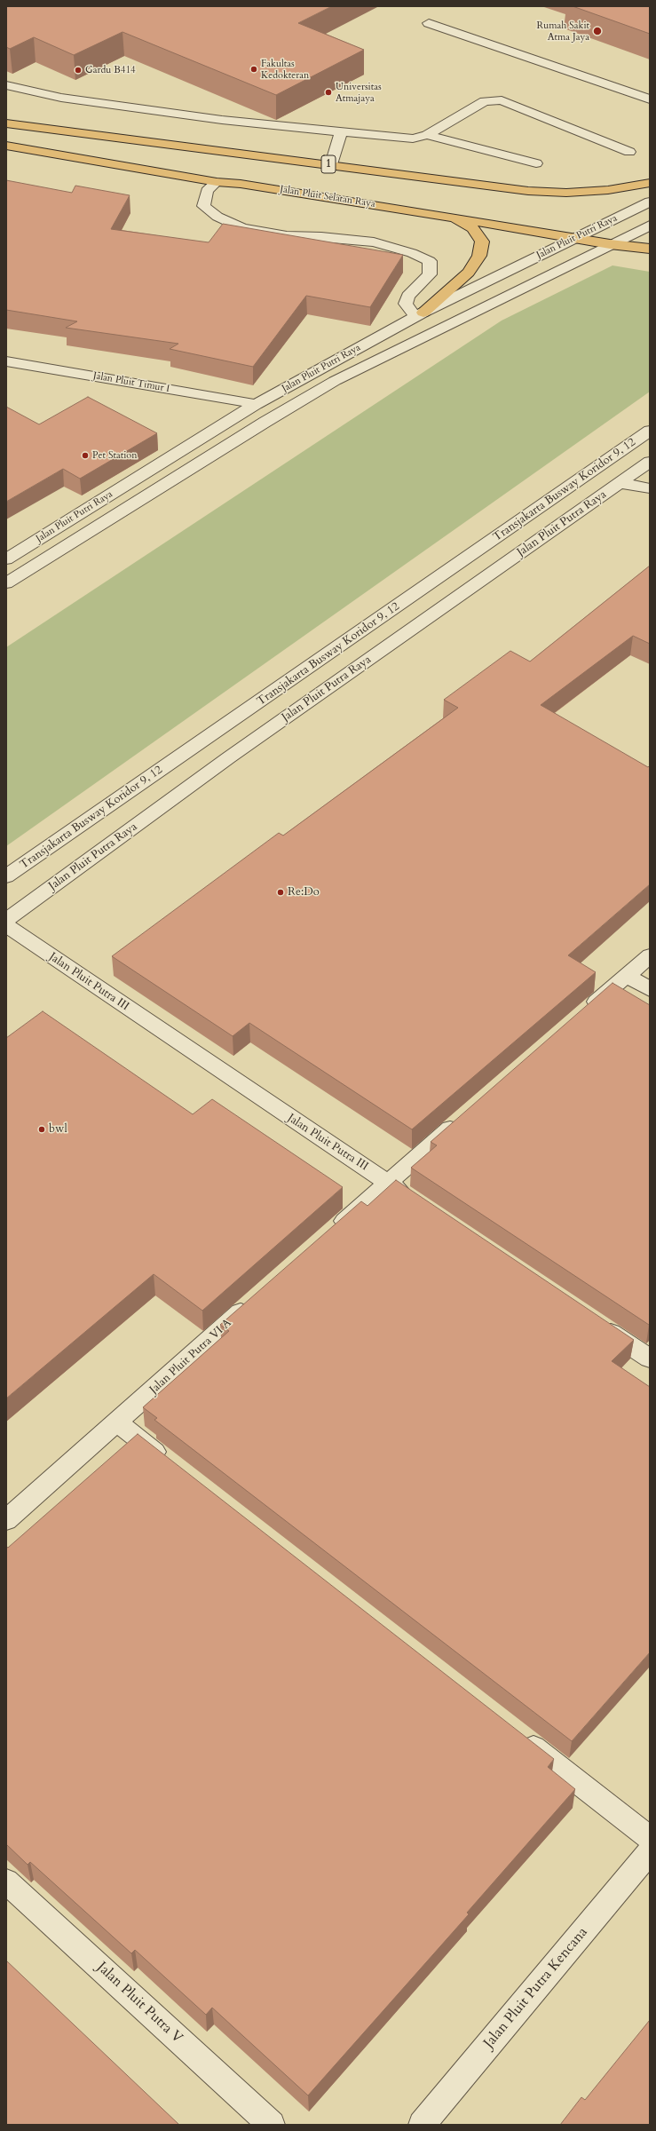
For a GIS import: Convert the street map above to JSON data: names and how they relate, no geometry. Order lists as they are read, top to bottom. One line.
{"streets":{"highway":["1","Jalan Pluit Selatan Raya"],"street":["Jalan Pluit Putri Raya","Jalan Pluit Timur I","Transjakarta Busway Koridor 9, 12","Jalan Pluit Putra Raya","Jalan Pluit Putra III","Jalan Pluit Putra VI A","Jalan Pluit Putra Kencana","Jalan Pluit Putra V"]},"crossings":[["Jalan Pluit Selatan Raya","Jalan Pluit Putri Raya"],["Jalan Pluit Putri Raya","Jalan Pluit Timur I"]],"places":["Rumah Sakit Atma Jaya","Fakultas Kedokteran","Gardu B414","Universitas Atmajaya","Pet Station","Re:Do","bwl"]}
